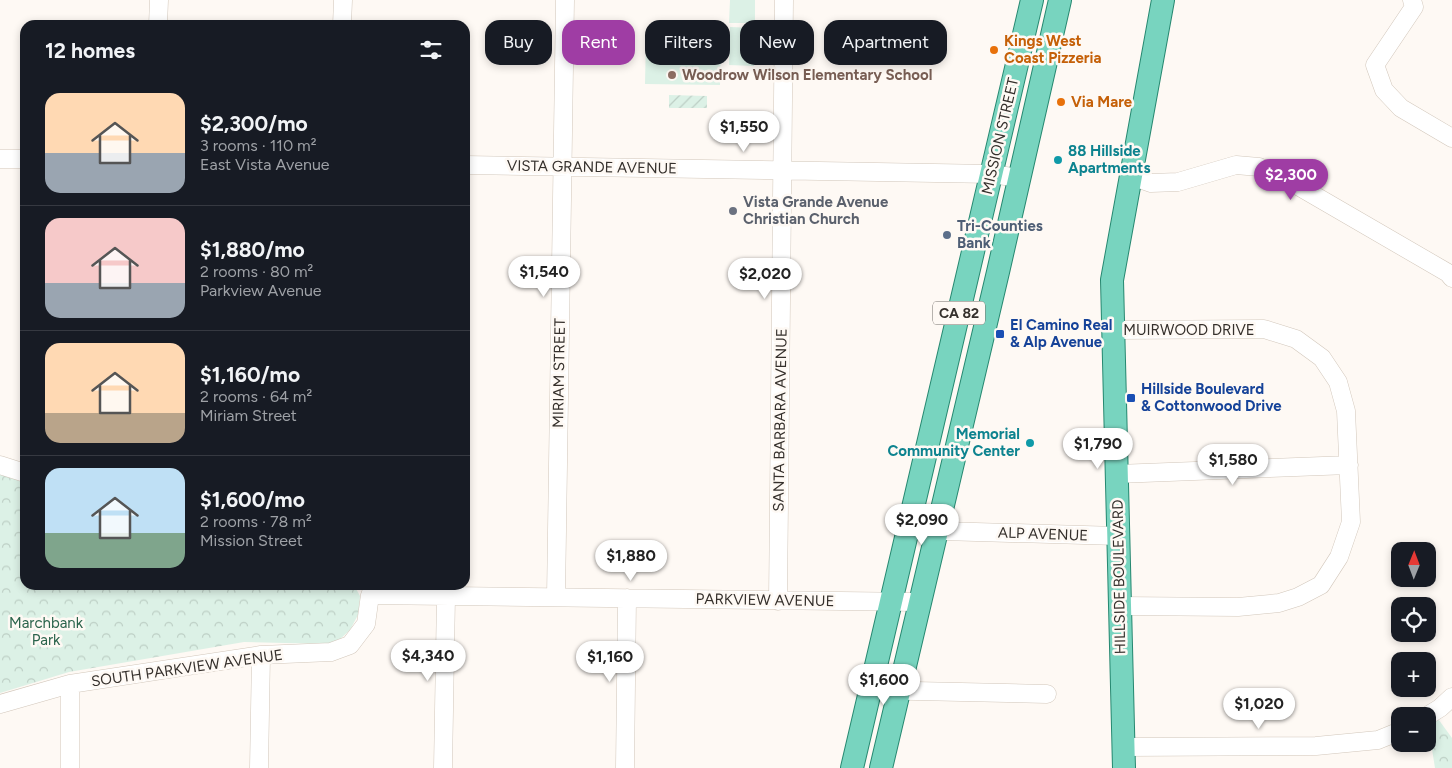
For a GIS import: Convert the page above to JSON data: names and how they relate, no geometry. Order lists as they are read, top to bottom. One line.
{"streets":{"main road":["MISSION STREET","CA 82","HILLSIDE BOULEVARD"],"street":["VISTA GRANDE AVENUE","MUIRWOOD DRIVE","MIRIAM STREET","SANTA BARBARA AVENUE","ALP AVENUE","PARKVIEW AVENUE","SOUTH PARKVIEW AVENUE"]},"crossings":[["MISSION STREET","VISTA GRANDE AVENUE"],["MISSION STREET","ALP AVENUE"],["MISSION STREET","PARKVIEW AVENUE"],["VISTA GRANDE AVENUE","MIRIAM STREET"],["VISTA GRANDE AVENUE","SANTA BARBARA AVENUE"],["MUIRWOOD DRIVE","HILLSIDE BOULEVARD"],["MIRIAM STREET","PARKVIEW AVENUE"],["SANTA BARBARA AVENUE","PARKVIEW AVENUE"],["ALP AVENUE","HILLSIDE BOULEVARD"],["PARKVIEW AVENUE","SOUTH PARKVIEW AVENUE"]],"parks":["Marchbank Park"],"places":{"other":["Kings West Coast Pizzeria","Woodrow Wilson Elementary School","Via Mare","88 Hillside Apartments","Vista Grande Avenue Christian Church","Tri-Counties Bank","Memorial Community Center"],"transit":["El Camino Real & Alp Avenue","Hillside Boulevard & Cottonwood Drive"]},"north":"top","page":{"chip":["Buy","Rent","Filters","New","Apartment"],"heading":"12 homes","list":[{"name":"$2,300/mo","note":"3 rooms · 110 m² · East Vista Avenue"},{"name":"$1,880/mo","note":"2 rooms · 80 m² · Parkview Avenue"},{"name":"$1,160/mo","note":"2 rooms · 64 m² · Miriam Street"},{"name":"$1,600/mo","note":"2 rooms · 78 m² · Mission Street"}],"price":["$1,550","$2,300","$1,540","$2,020","$1,790","$1,580","$2,090","$1,880","$4,340","$1,160","$1,600","$1,020"],"map_buttons":["+","−"]}}
